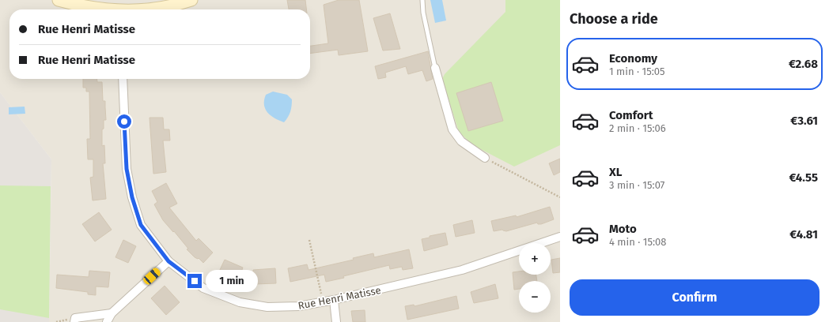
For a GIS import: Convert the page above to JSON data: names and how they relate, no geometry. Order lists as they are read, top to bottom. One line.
{"streets":{"street":["Rue Henri Matisse"]},"page":{"heading":"Choose a ride","banner":["Rue Henri Matisse","Rue Henri Matisse"],"list":[{"name":"Economy","note":"1 min · 15:05","value":"€2.68"},{"name":"Comfort","note":"2 min · 15:06","value":"€3.61"},{"name":"XL","note":"3 min · 15:07","value":"€4.55"},{"name":"Moto","note":"4 min · 15:08","value":"€4.81"}],"map_buttons":["+","−"],"bubble":"1 min","buttons":"Confirm"}}
